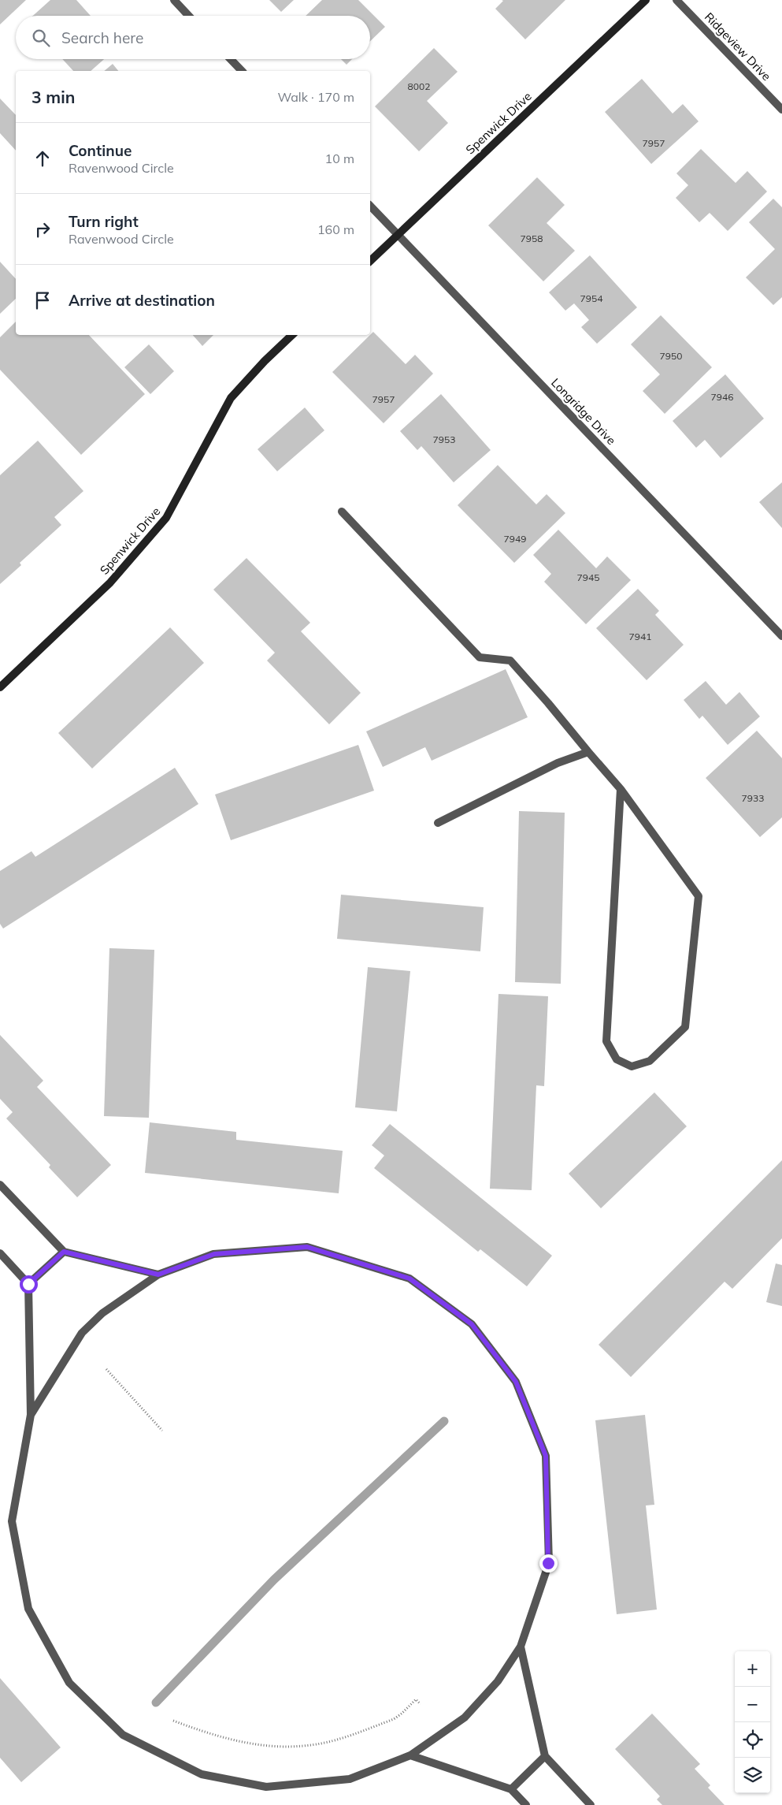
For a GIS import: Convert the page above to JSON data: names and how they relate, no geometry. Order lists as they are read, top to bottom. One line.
{"streets":{"street":["Ridgeview Drive","Spenwick Drive","Longridge Drive"]},"crossings":[["Spenwick Drive","Longridge Drive"]],"house_numbers":["8002","7957","7958","7954","7950","7946","7957","7953","7949","7945","7941","7933"],"page":{"search":"Search here","heading":["3 min","Walk · 170 m"],"list":[["Continue","Ravenwood Circle","10 m"],["Turn right","Ravenwood Circle","160 m"],"Arrive at destination"],"map_buttons":["+","−"]}}
